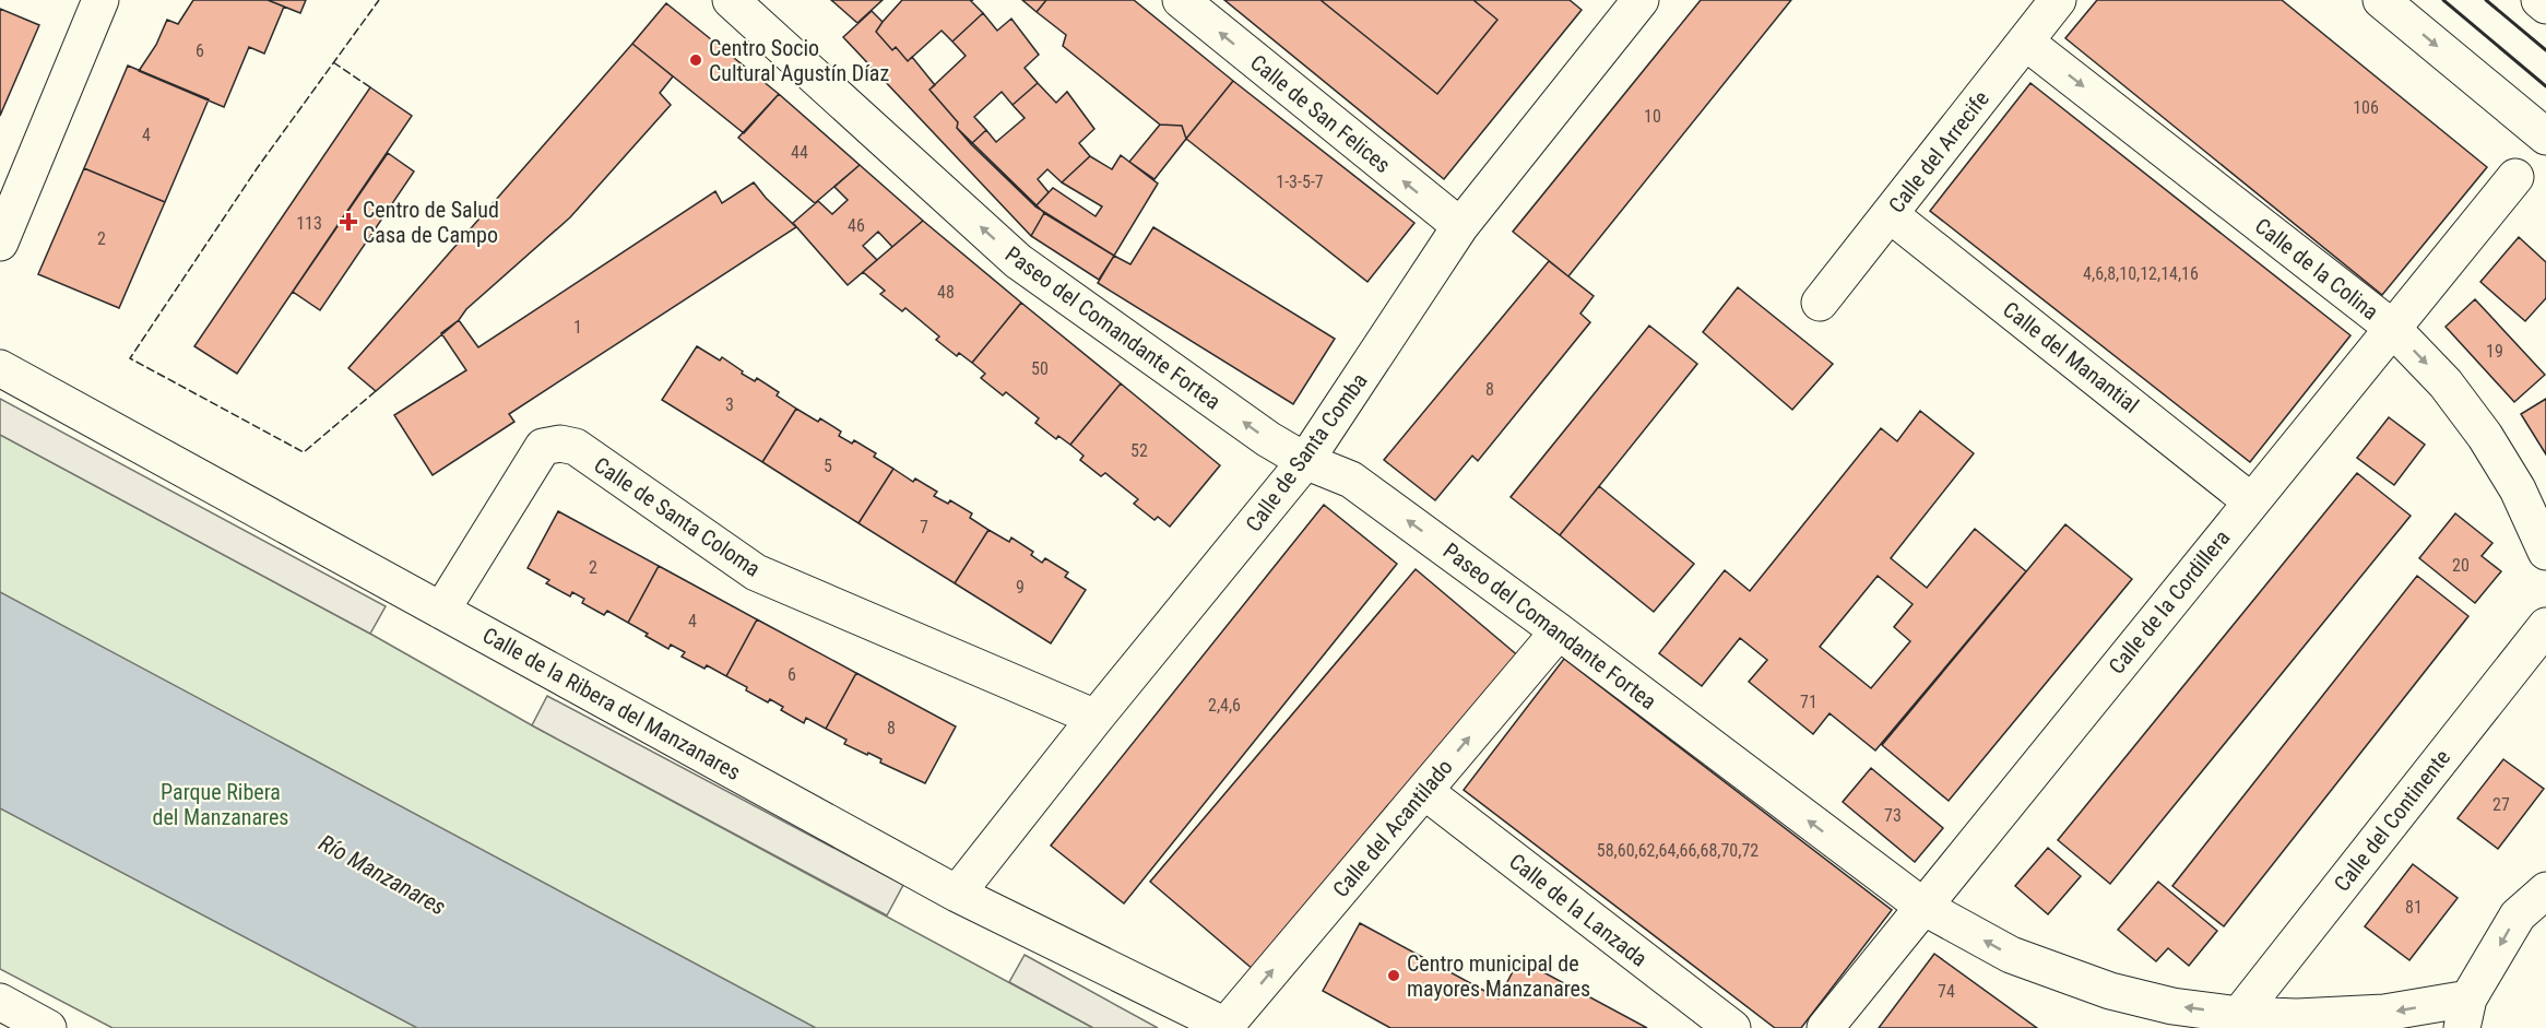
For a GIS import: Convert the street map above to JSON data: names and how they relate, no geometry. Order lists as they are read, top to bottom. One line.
{"streets":{"main road":["Calle de San Felices","Calle del Arrecife","Calle de la Colina","Paseo del Comandante Fortea","Calle del Manantial","Calle de Santa Comba","Calle de Santa Coloma","Calle de la Cordillera","Calle de la Ribera del Manzanares","Calle del Continente","Calle del Acantilado","Calle de la Lanzada"]},"crossings":[["Calle de San Felices","Calle de Santa Comba"],["Calle del Arrecife","Calle de la Colina"],["Calle del Arrecife","Calle del Manantial"],["Calle de la Colina","Calle de la Cordillera"],["Paseo del Comandante Fortea","Calle de Santa Comba"],["Paseo del Comandante Fortea","Calle de la Cordillera"],["Paseo del Comandante Fortea","Calle del Continente"],["Paseo del Comandante Fortea","Calle del Acantilado"],["Calle del Manantial","Calle de la Cordillera"],["Calle de Santa Comba","Calle de Santa Coloma"],["Calle de Santa Comba","Calle de la Ribera del Manzanares"],["Calle de Santa Coloma","Calle de la Ribera del Manzanares"],["Calle de la Ribera del Manzanares","Calle del Acantilado"],["Calle del Acantilado","Calle de la Lanzada"]],"one_way":["Calle de San Felices","Calle de la Colina","Paseo del Comandante Fortea","Calle del Acantilado"],"water":["Río Manzanares"],"parks":["Parque Ribera del Manzanares"],"places":{"other":["Centro Socio Cultural Agustín Díaz","Centro municipal de mayores Manzanares"],"health":["Centro de Salud Casa de Campo"]},"house_numbers":["6","106","10","4","44","1-3-5-7","113","46","2","4,6,8,10,12,14,16","48","1","19","50","8","3","52","5","7","20","2","9","4","6","71","2,4,6","8","27","73","58,60,62,64,66,68,70,72","81","74"]}
